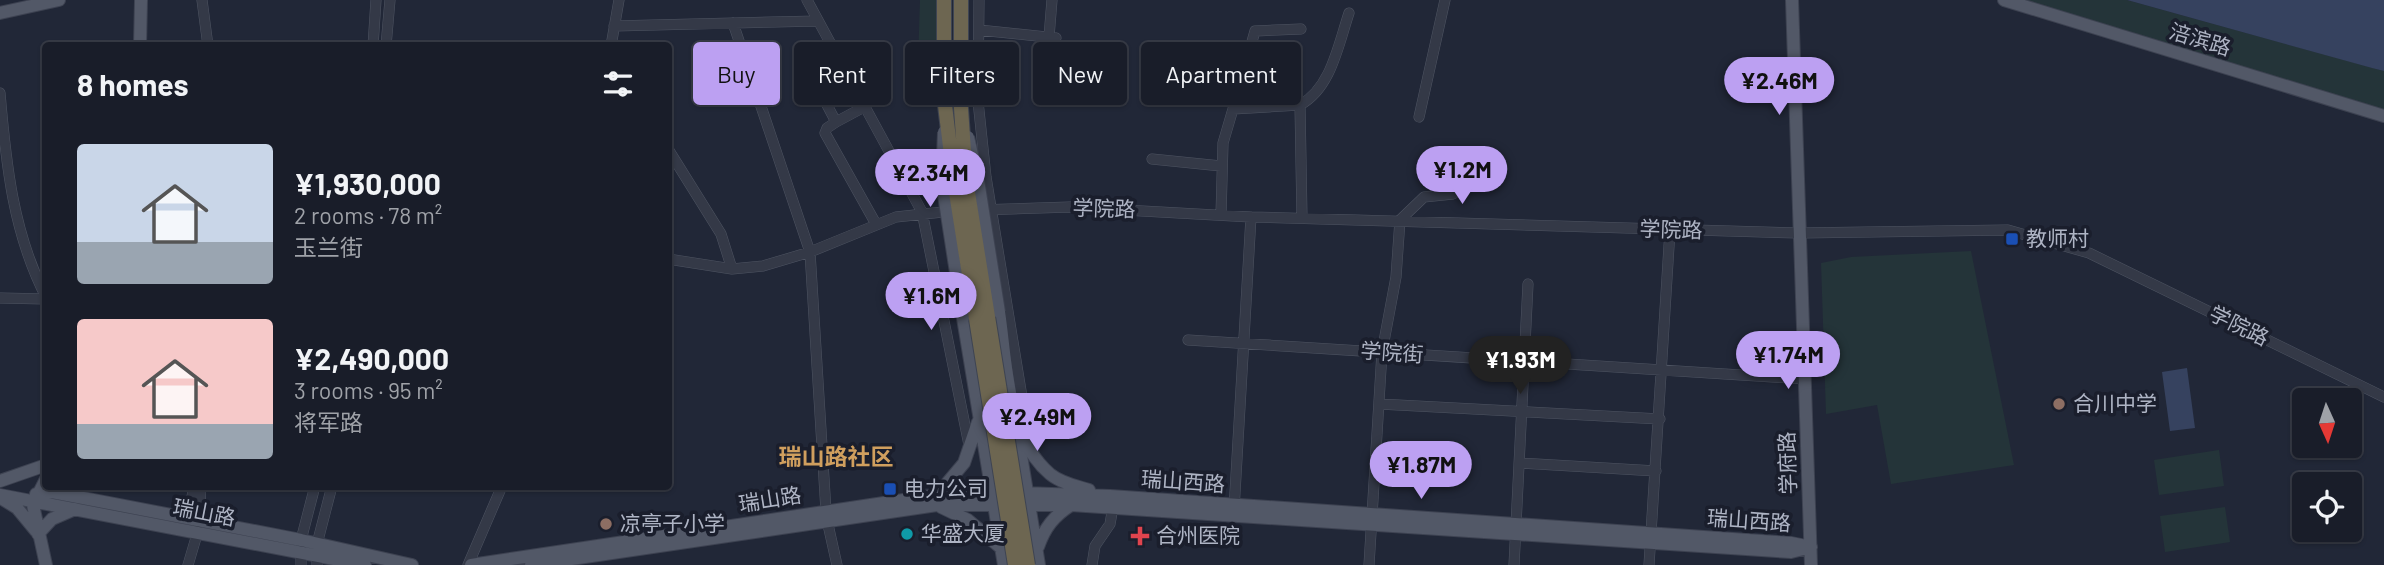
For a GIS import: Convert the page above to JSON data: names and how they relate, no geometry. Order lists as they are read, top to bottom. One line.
{"streets":{"main road":["涪滨路","学府路","瑞山西路","瑞山路"],"street":["学院路","学院街"]},"crossings":[["学院路","学府路"],["学院街","学府路"],["学府路","瑞山西路"],["瑞山西路","瑞山路"]],"districts":["瑞山路社区"],"places":{"transit":["教师村","电力公司"],"other":["合川中学","凉亭子小学","华盛大厦"],"health":["合州医院"]},"north":"bottom","page":{"chip":["Buy","Rent","Filters","New","Apartment"],"heading":"8 homes","price":["¥2.46M","¥1.2M","¥2.34M","¥1.6M","¥1.74M","¥1.93M","¥2.49M","¥1.87M"],"list":[{"name":"¥1,930,000","note":"2 rooms · 78 m² · 玉兰街"},{"name":"¥2,490,000","note":"3 rooms · 95 m² · 将军路"}]}}
